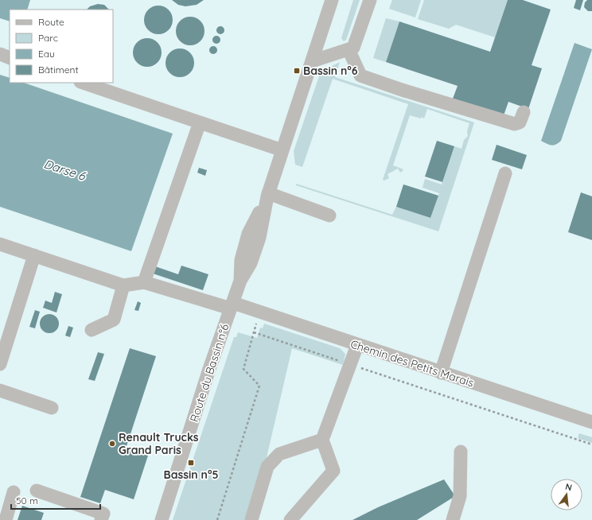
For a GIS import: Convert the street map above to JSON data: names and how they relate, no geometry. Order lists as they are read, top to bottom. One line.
{"streets":{"street":["Chemin des Petits Marais","Route du Bassin n°6"]},"crossings":[["Chemin des Petits Marais","Route du Bassin n°6"]],"water":["Darse 6"],"places":{"transit":["Bassin n°6","Bassin n°5"],"other":["Renault Trucks Grand Paris"]},"legend":["Route","Parc","Eau","Bâtiment"],"scale_bar":"50 m","north":"top"}
